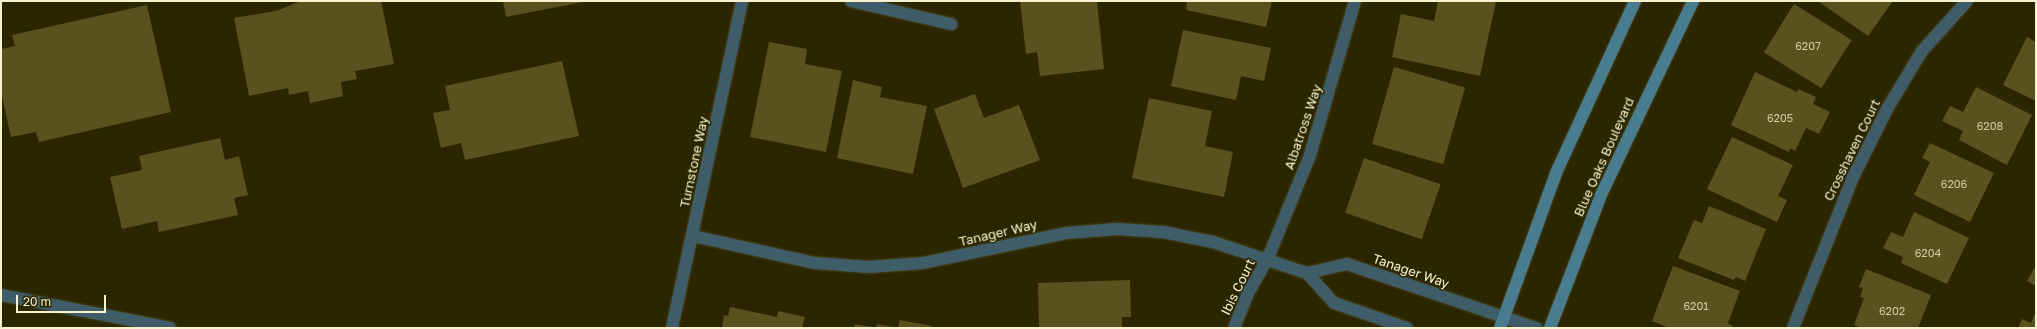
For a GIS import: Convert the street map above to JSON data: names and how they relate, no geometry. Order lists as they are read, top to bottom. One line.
{"streets":{"main road":["Blue Oaks Boulevard"],"street":["Albatross Way","Crosshaven Court","Turnstone Way","Tanager Way","Ibis Court"]},"crossings":[["Albatross Way","Tanager Way"],["Albatross Way","Ibis Court"],["Turnstone Way","Tanager Way"],["Tanager Way","Ibis Court"]],"house_numbers":["6207","6205","6208","6206","6204","6201","6202"],"scale_bar":"20 m"}
